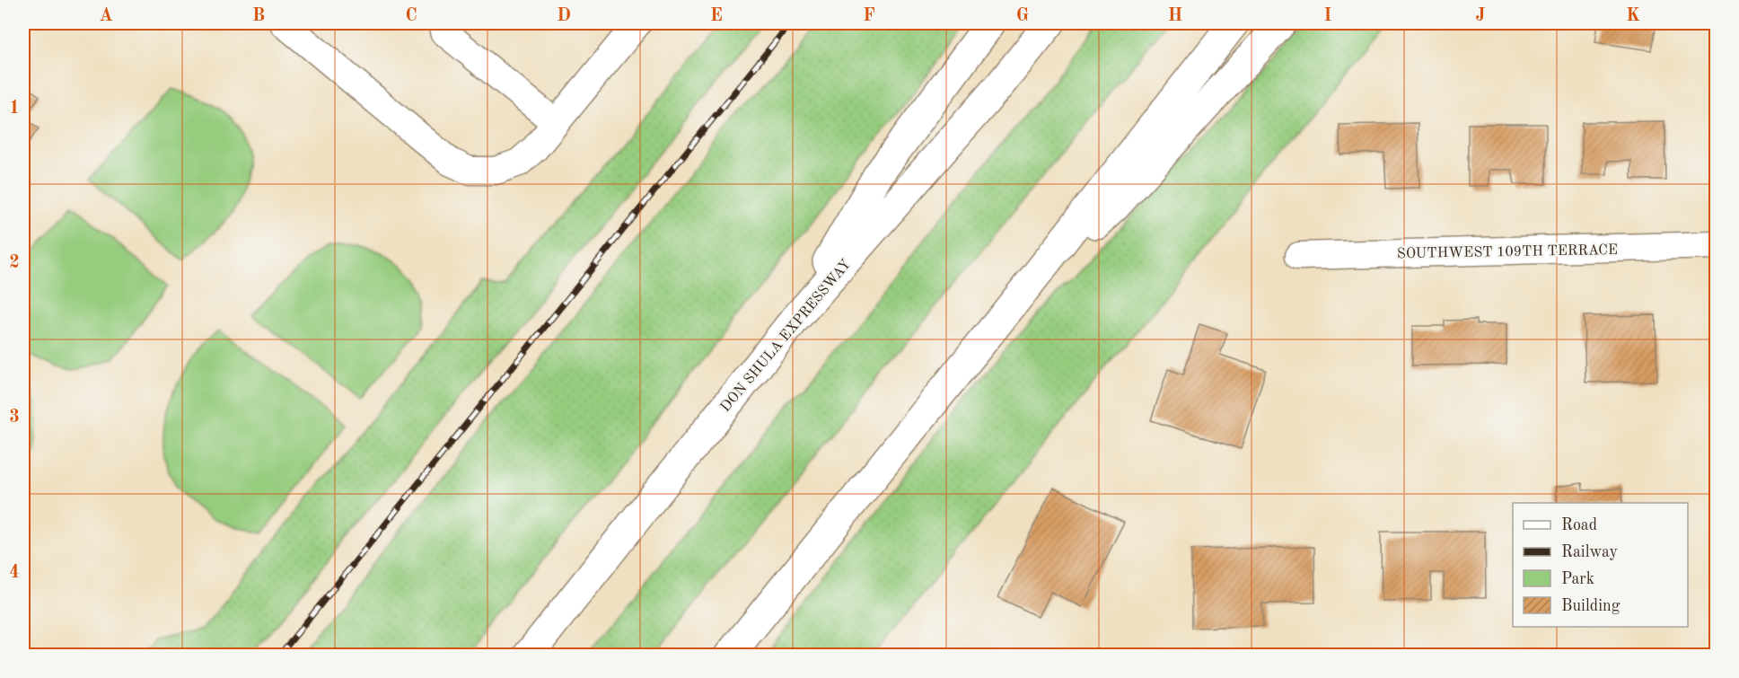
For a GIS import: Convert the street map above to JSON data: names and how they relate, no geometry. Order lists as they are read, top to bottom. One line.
{"streets":{"highway":["DON SHULA EXPRESSWAY"],"street":["SOUTHWEST 109TH TERRACE"]},"legend":["Road","Railway","Park","Building"],"grid":{"columns":["A","B","C","D","E","F","G","H","I","J","K"],"rows":["1","2","3","4"]}}
